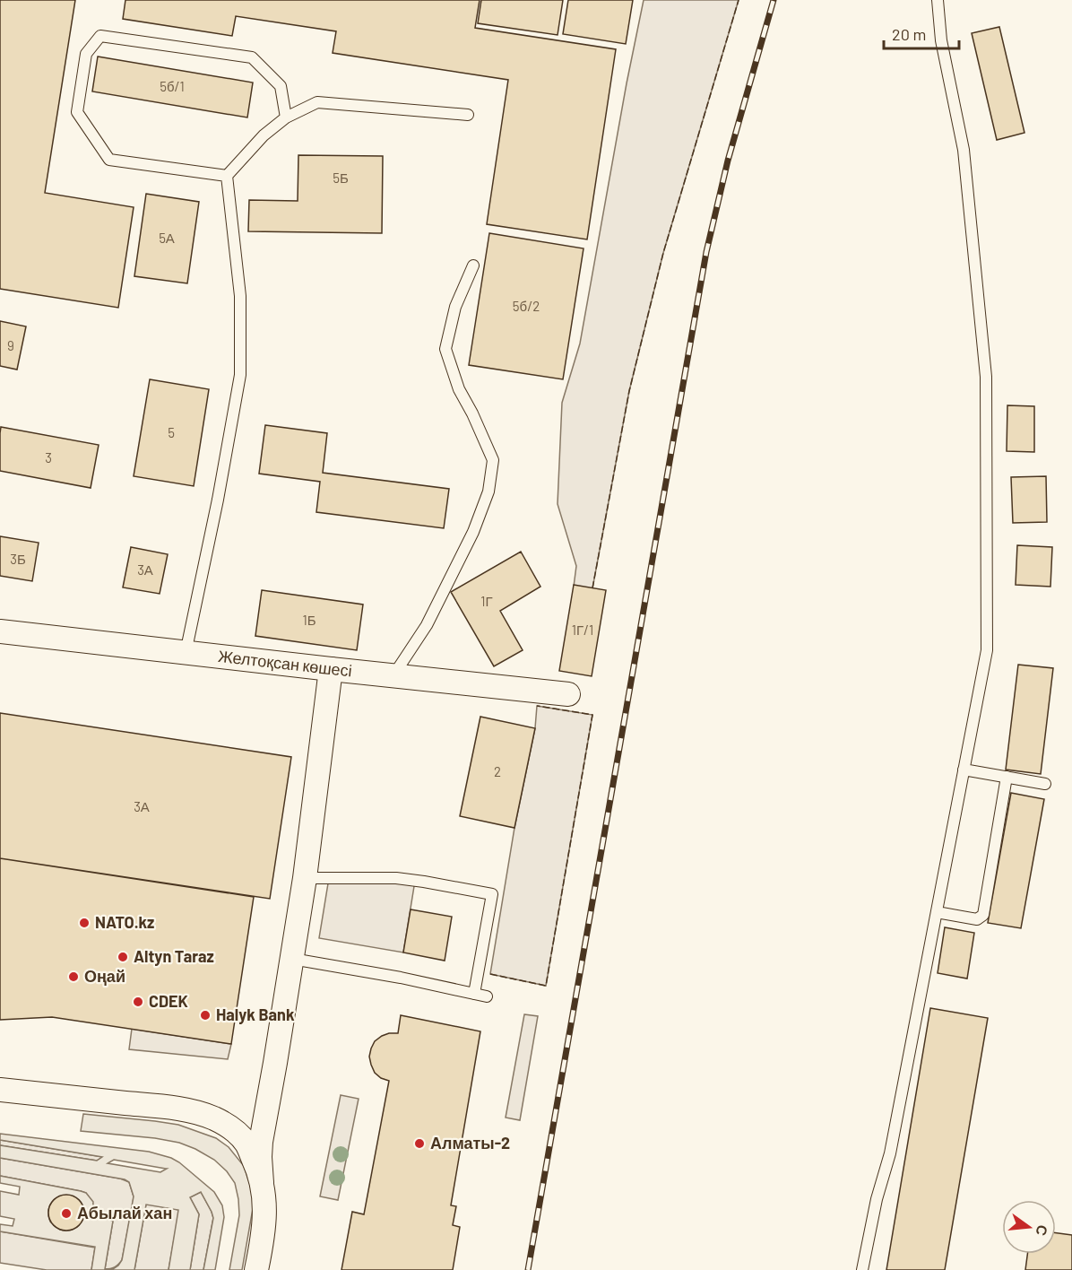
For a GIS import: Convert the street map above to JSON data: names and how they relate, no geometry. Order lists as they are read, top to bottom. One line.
{"streets":{"street":["Желтоқсан көшесі"]},"places":["NATO.kz","Altyn Taraz","Оңай","CDEK","Halyk Bank","Алматы-2","Абылай хан"],"house_numbers":["5б/1","5Б","5А","5б/2","9","5","3","3Б","3А","1Г","1Б","1Г/1","2","3А"],"scale_bar":"20 m","north":"right"}
